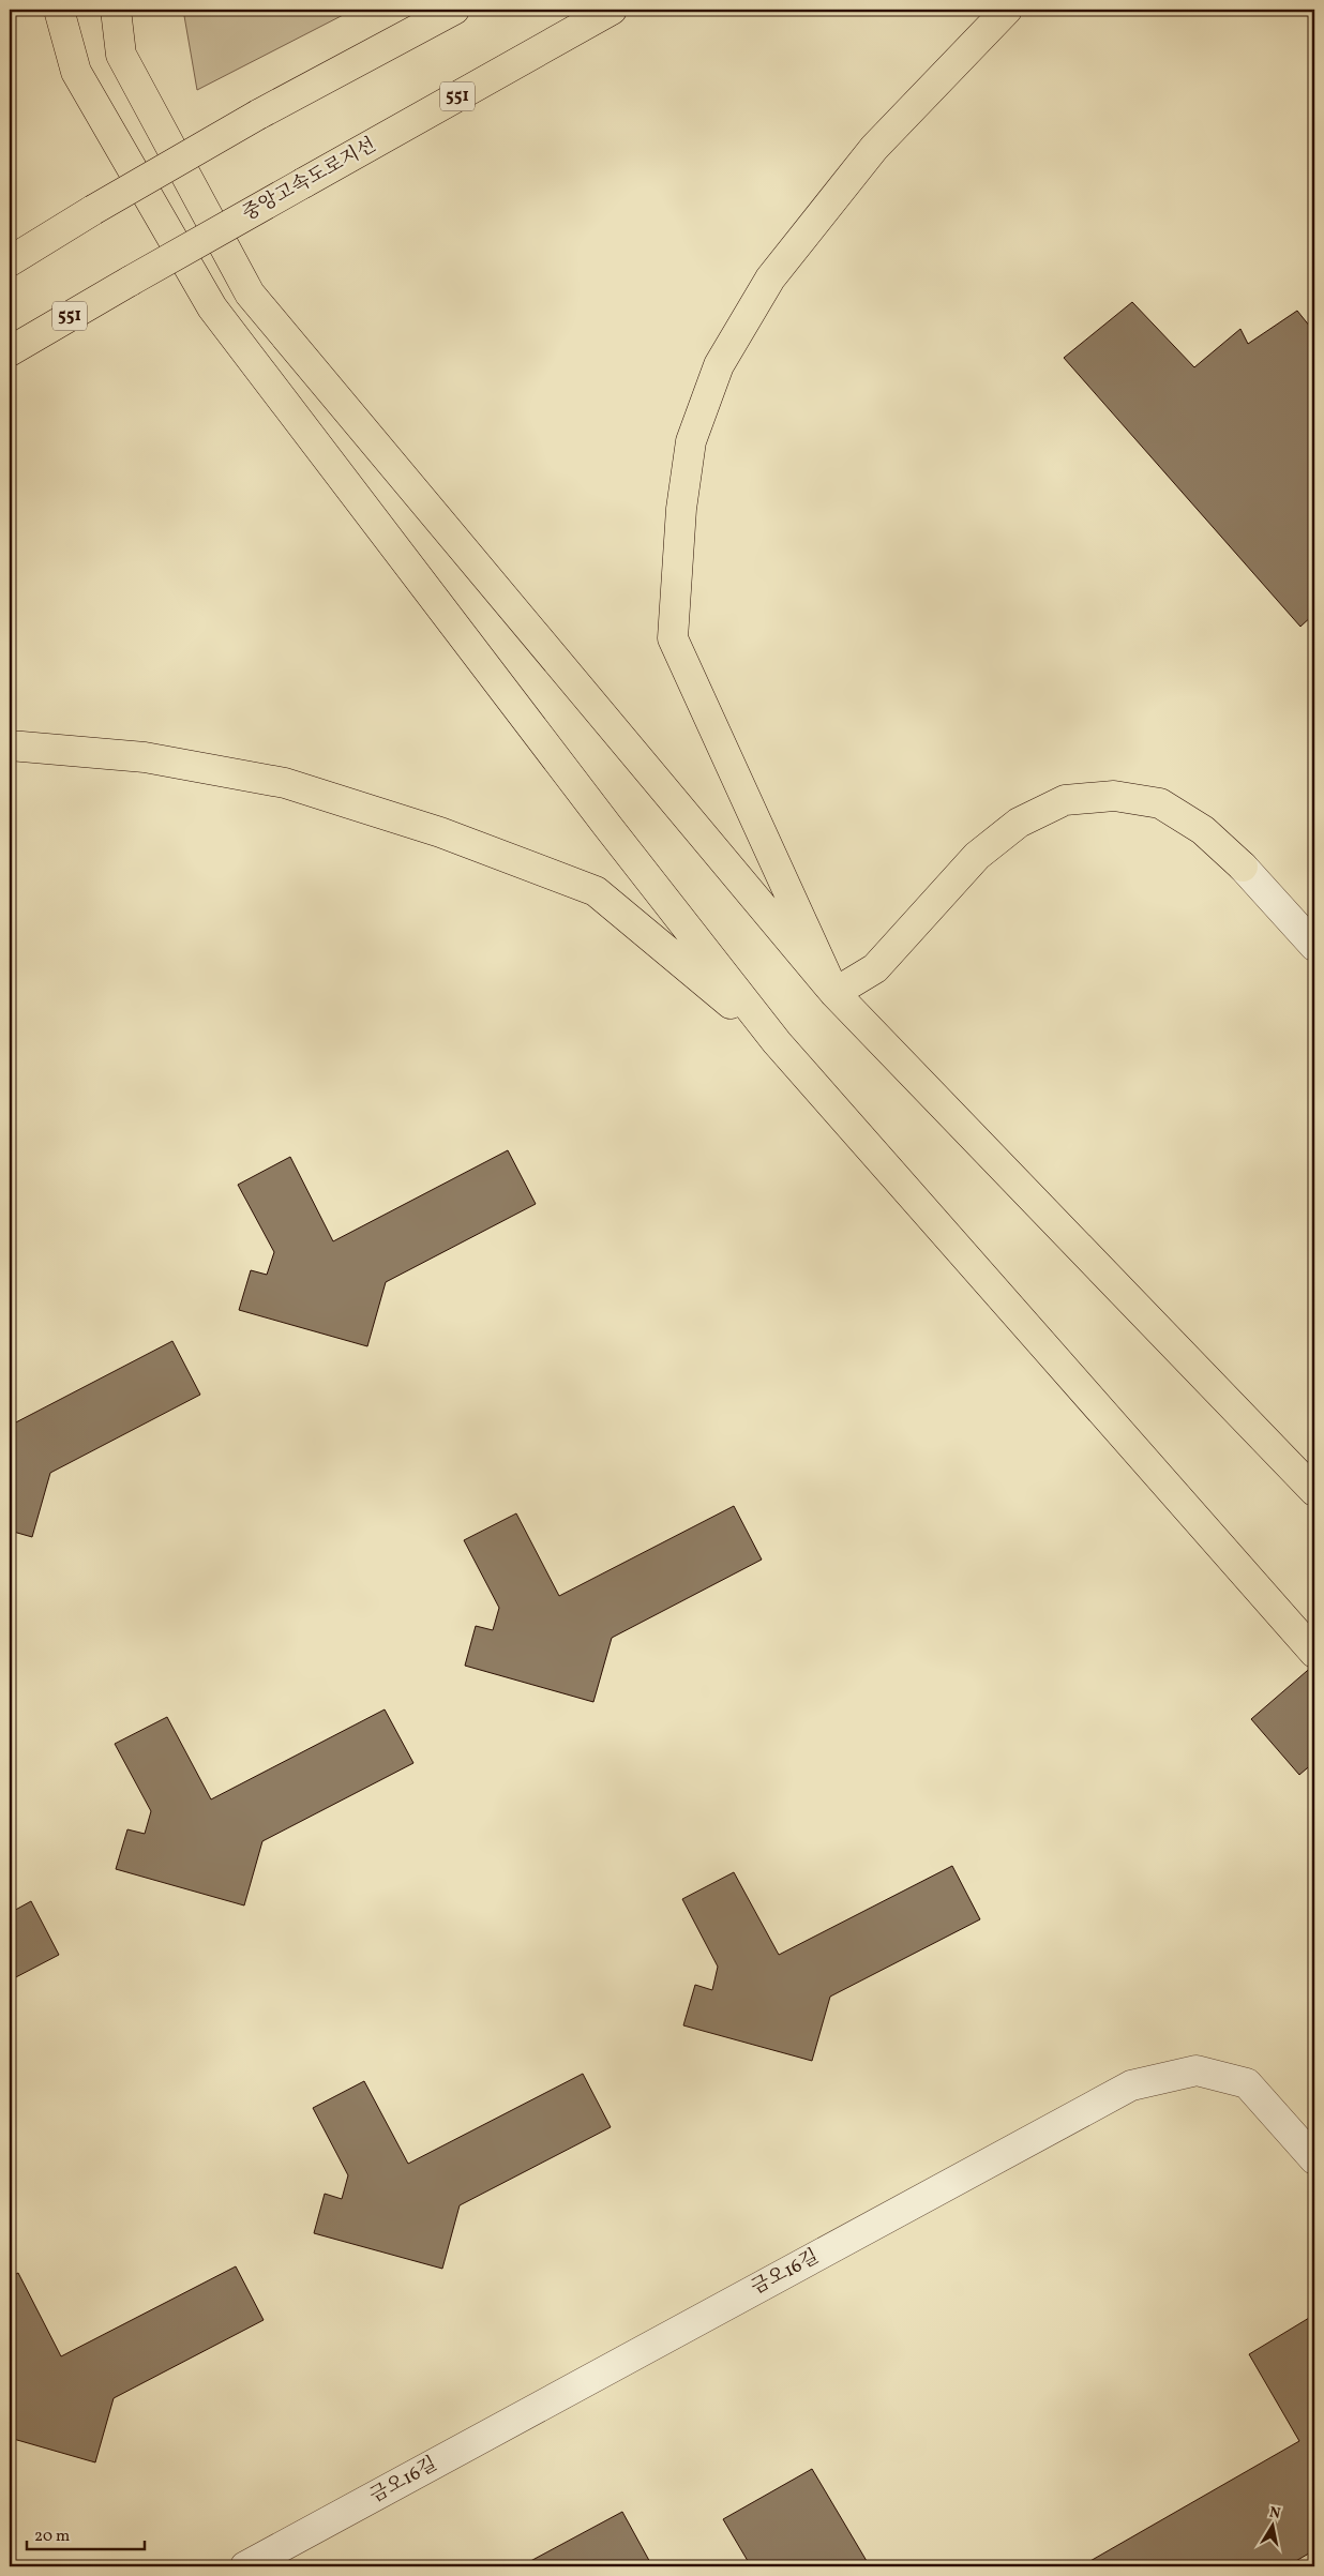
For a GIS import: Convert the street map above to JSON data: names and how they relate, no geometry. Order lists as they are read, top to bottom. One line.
{"streets":{"highway":["551","중앙고속도로지선"],"street":["금오16길"]},"scale_bar":"20 m","north":"top"}
